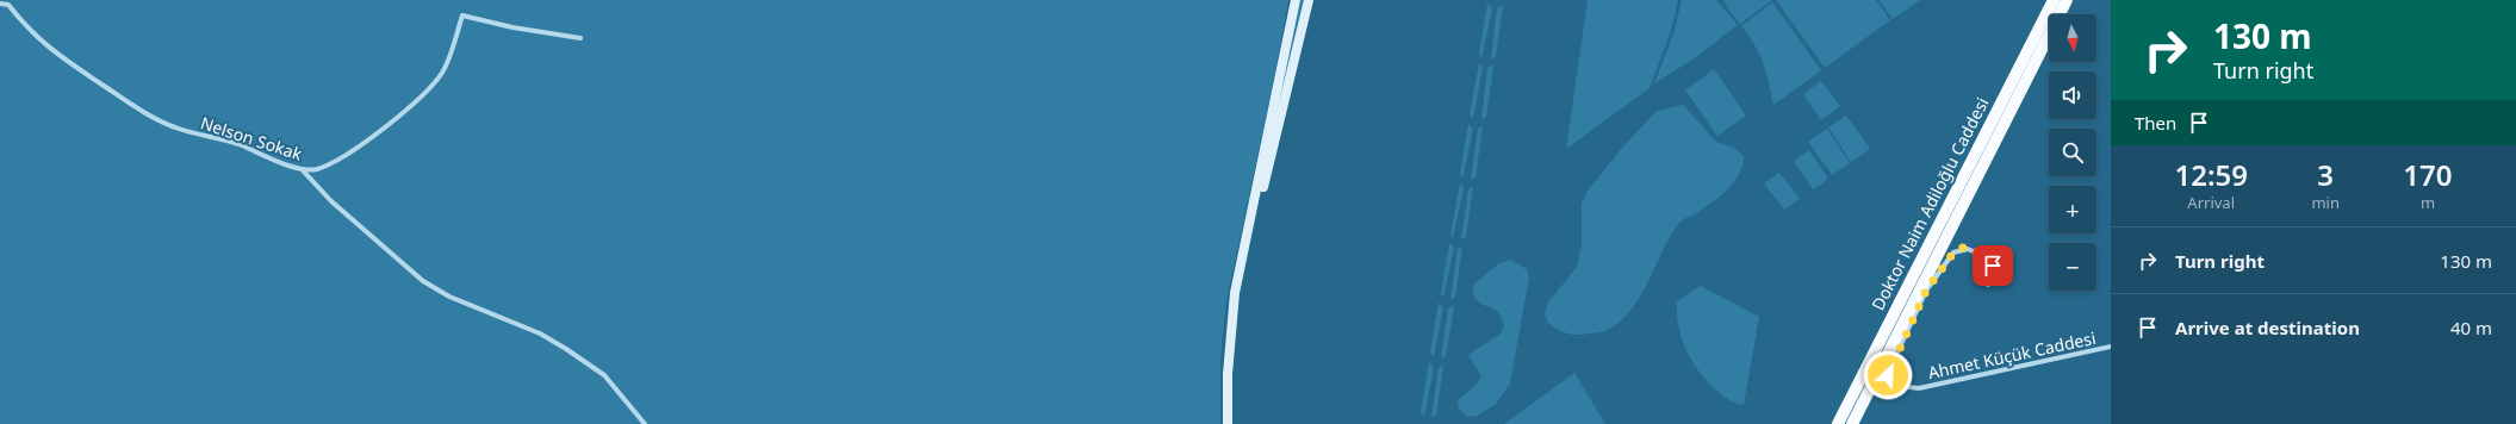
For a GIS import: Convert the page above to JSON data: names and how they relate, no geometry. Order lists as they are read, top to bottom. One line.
{"streets":{"main road":["Doktor Naim Adiloğlu Caddesi"],"street":["Nelson Sokak","Ahmet Küçük Caddesi"]},"crossings":[["Doktor Naim Adiloğlu Caddesi","Ahmet Küçük Caddesi"]],"north":"bottom","page":{"turn":["130 m","Turn right"],"map_buttons":["+","−"],"then":"Then","eta":["12:59","Arrival","3","min","170","m"],"list":[{"name":"Turn right","value":"130 m"},{"name":"Arrive at destination","value":"40 m"}]}}
